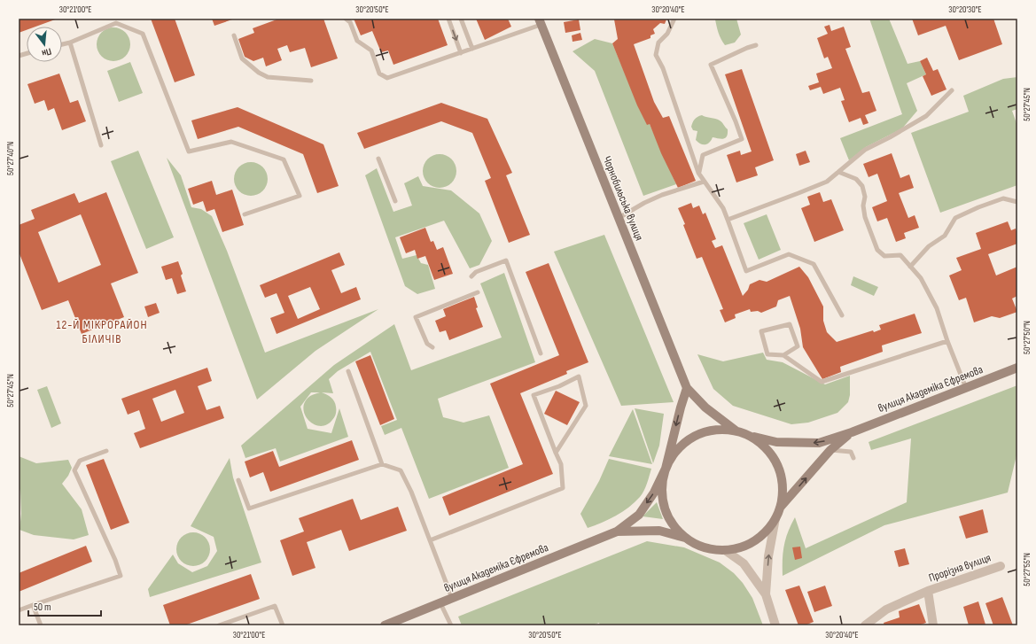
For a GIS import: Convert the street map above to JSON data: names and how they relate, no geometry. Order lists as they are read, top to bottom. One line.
{"streets":{"main road":["Чорнобильська вулиця","вулиця Академіка Єфремова"],"street":["Прорізна вулиця"]},"crossings":[["Чорнобильська вулиця","вулиця Академіка Єфремова"]],"districts":["12-Й МІКРОРАЙОН БІЛИЧІВ"],"scale_bar":"50 m","north":"bottom","coordinates":["30°21'00\"E","30°20'50\"E","30°20'40\"E","30°20'30\"E","50°27'45\"N","50°27'40\"N","50°27'50\"N","50°27'55\"N"]}
